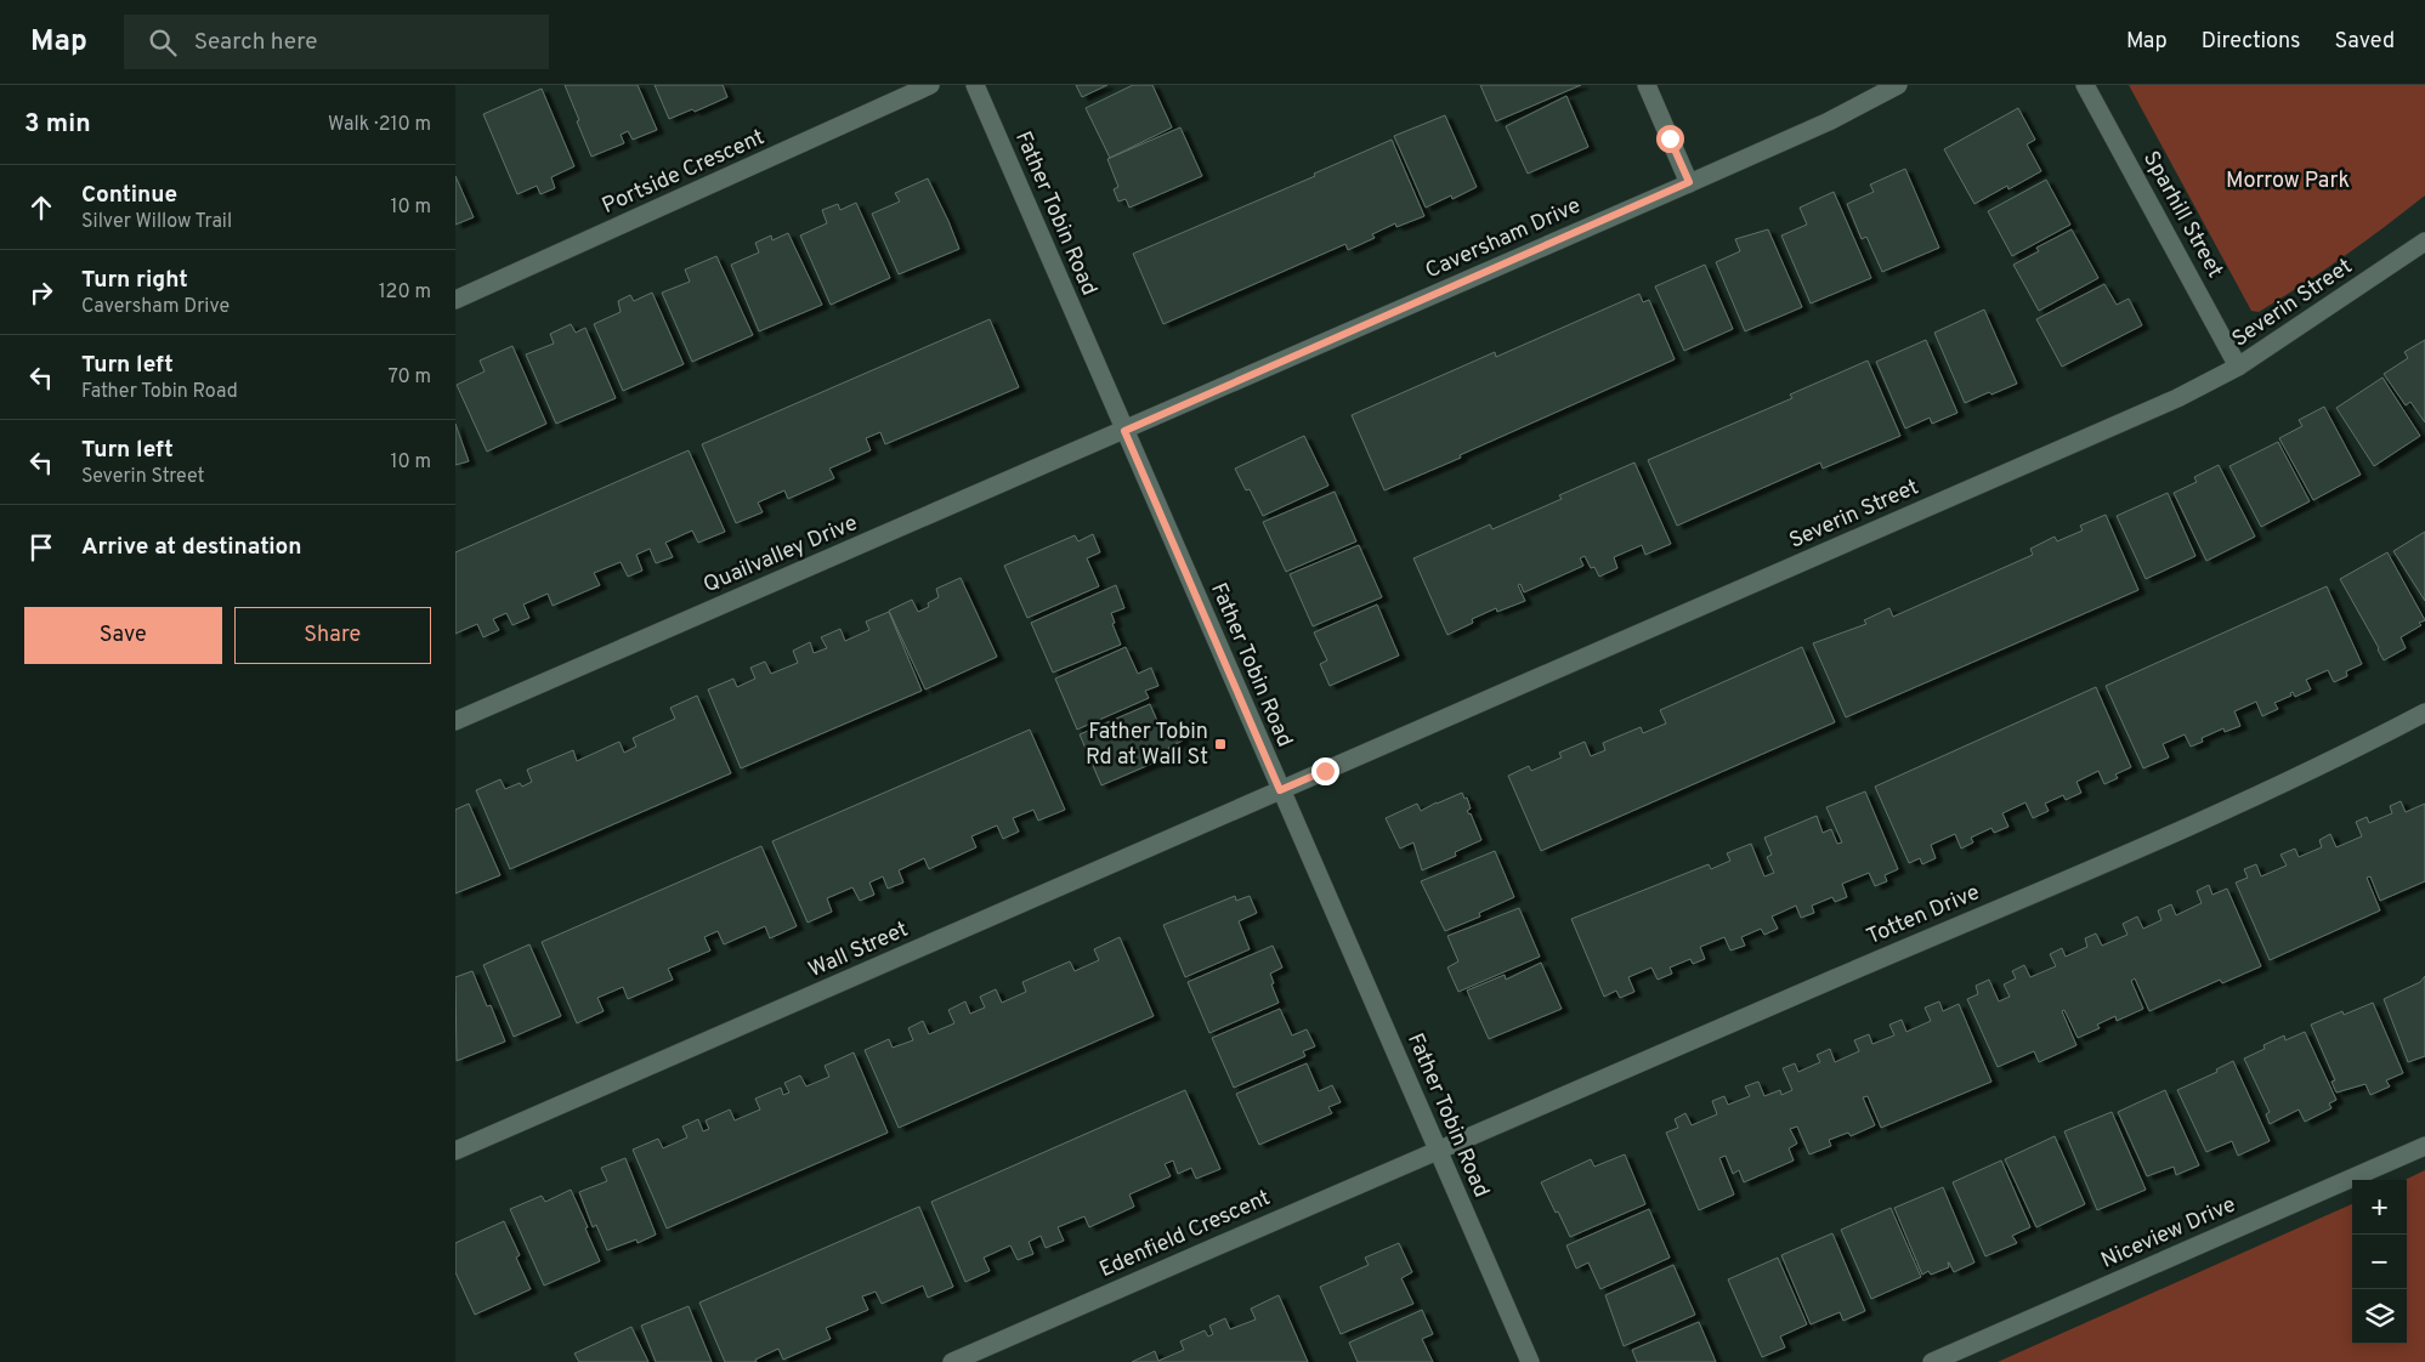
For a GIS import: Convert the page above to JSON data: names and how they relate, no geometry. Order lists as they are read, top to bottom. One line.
{"streets":{"street":["Portside Crescent","Father Tobin Road","Sparhill Street","Caversham Drive","Severin Street","Quailvalley Drive","Totten Drive","Wall Street","Niceview Drive","Edenfield Crescent"]},"crossings":[["Father Tobin Road","Caversham Drive"],["Father Tobin Road","Severin Street"],["Father Tobin Road","Quailvalley Drive"],["Father Tobin Road","Totten Drive"],["Father Tobin Road","Wall Street"],["Father Tobin Road","Edenfield Crescent"],["Sparhill Street","Severin Street"],["Caversham Drive","Quailvalley Drive"],["Severin Street","Wall Street"],["Totten Drive","Edenfield Crescent"]],"parks":["Morrow Park"],"places":{"transit":["Father Tobin Rd at Wall St"]},"page":{"header":"Map","search":"Search here","nav":["Map","Directions","Saved"],"heading":["3 min","Walk · 210 m"],"list":[["Continue","Silver Willow Trail","10 m"],["Turn right","Caversham Drive","120 m"],["Turn left","Father Tobin Road","70 m"],["Turn left","Severin Street","10 m"],"Arrive at destination"],"buttons":["Save","Share"],"map_buttons":["+","−"]}}
